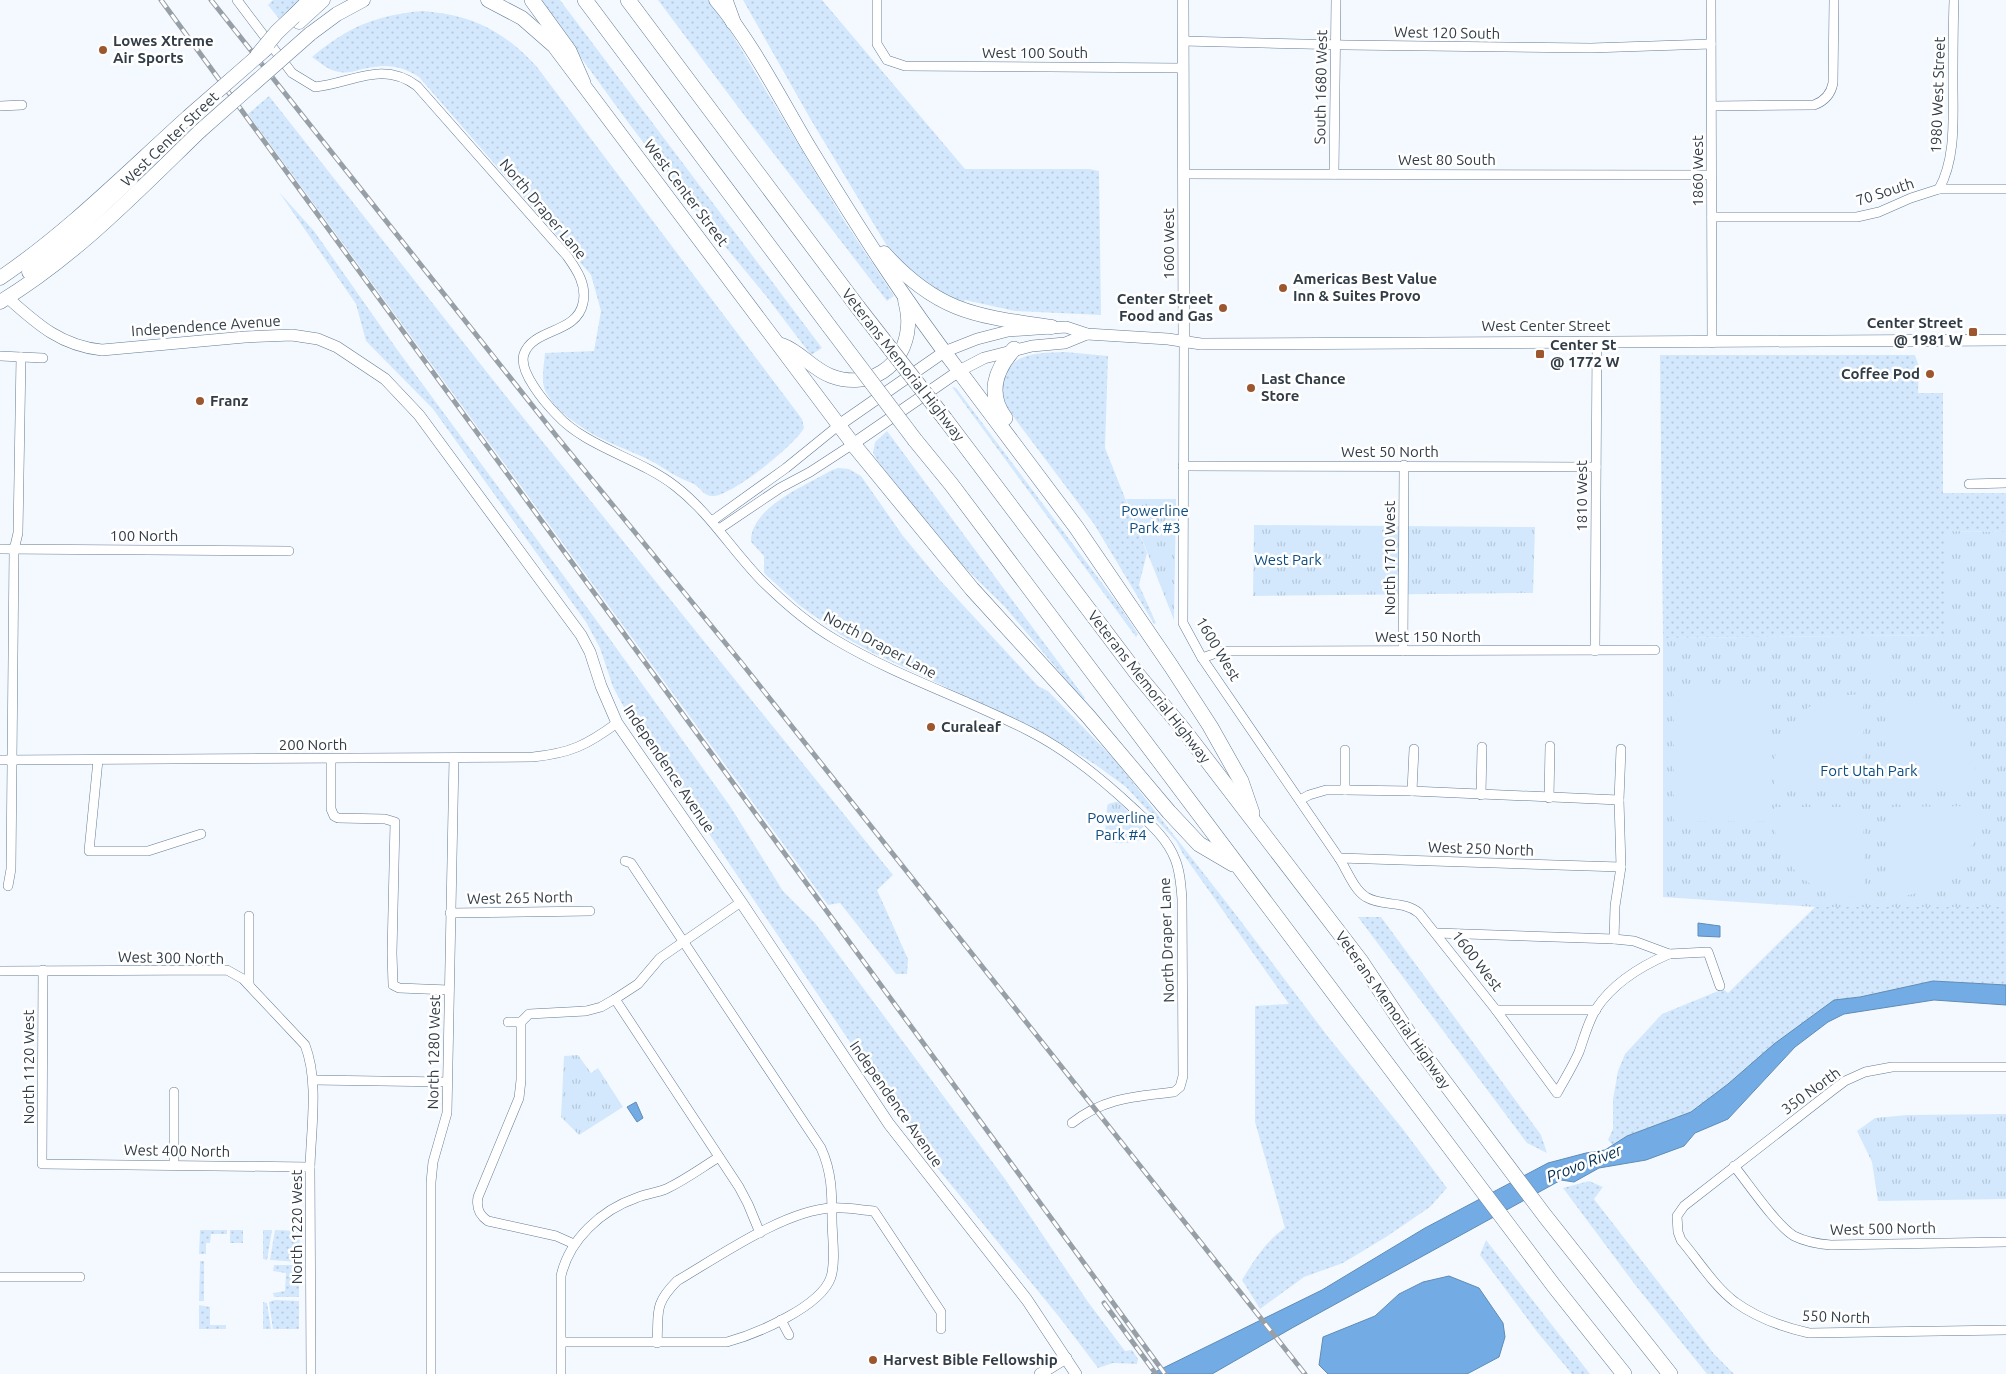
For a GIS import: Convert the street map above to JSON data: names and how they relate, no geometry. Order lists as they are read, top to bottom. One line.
{"streets":{"highway":["Veterans Memorial Highway"],"main road":["West Center Street"],"street":["West 120 South","West 100 South","South 1680 West","1980 West Street","West 80 South","1860 West","70 South","North Draper Lane","1600 West","Independence Avenue","West 50 North","1810 West","100 North","North 1710 West","West 150 North","200 North","West 250 North","West 265 North","West 300 North","North 1280 West","North 1120 West","350 North","West 400 North","North 1220 West","West 500 North","550 North"]},"crossings":[["West 120 South","South 1680 West"],["West 120 South","1860 West"],["West 120 South","1600 West"],["West 100 South","1600 West"],["South 1680 West","West 80 South"],["1980 West Street","70 South"],["West Center Street","1860 West"],["West Center Street","North Draper Lane"],["West Center Street","1600 West"],["West Center Street","Independence Avenue"],["West Center Street","1810 West"],["West 80 South","1860 West"],["West 80 South","1600 West"],["1860 West","70 South"],["1600 West","West 50 North"],["1600 West","West 150 North"],["1600 West","West 250 North"],["Independence Avenue","200 North"],["West 50 North","1810 West"],["West 50 North","North 1710 West"],["1810 West","West 150 North"],["North 1710 West","West 150 North"],["200 North","North 1280 West"],["West 265 North","North 1280 West"],["West 300 North","North 1120 West"],["West 300 North","North 1220 West"],["North 1120 West","West 400 North"],["350 North","West 500 North"],["350 North","550 North"],["West 400 North","North 1220 West"],["West 500 North","550 North"]],"water":["Provo River"],"parks":["Powerline Park #3","West Park","Fort Utah Park","Powerline Park #4"],"places":{"other":["Lowes Xtreme Air Sports","Americas Best Value Inn & Suites Provo","Center Street Food and Gas","Coffee Pod","Last Chance Store","Franz","Curaleaf","Harvest Bible Fellowship"],"transit":["Center Street @ 1981 W","Center St @ 1772 W"]}}
